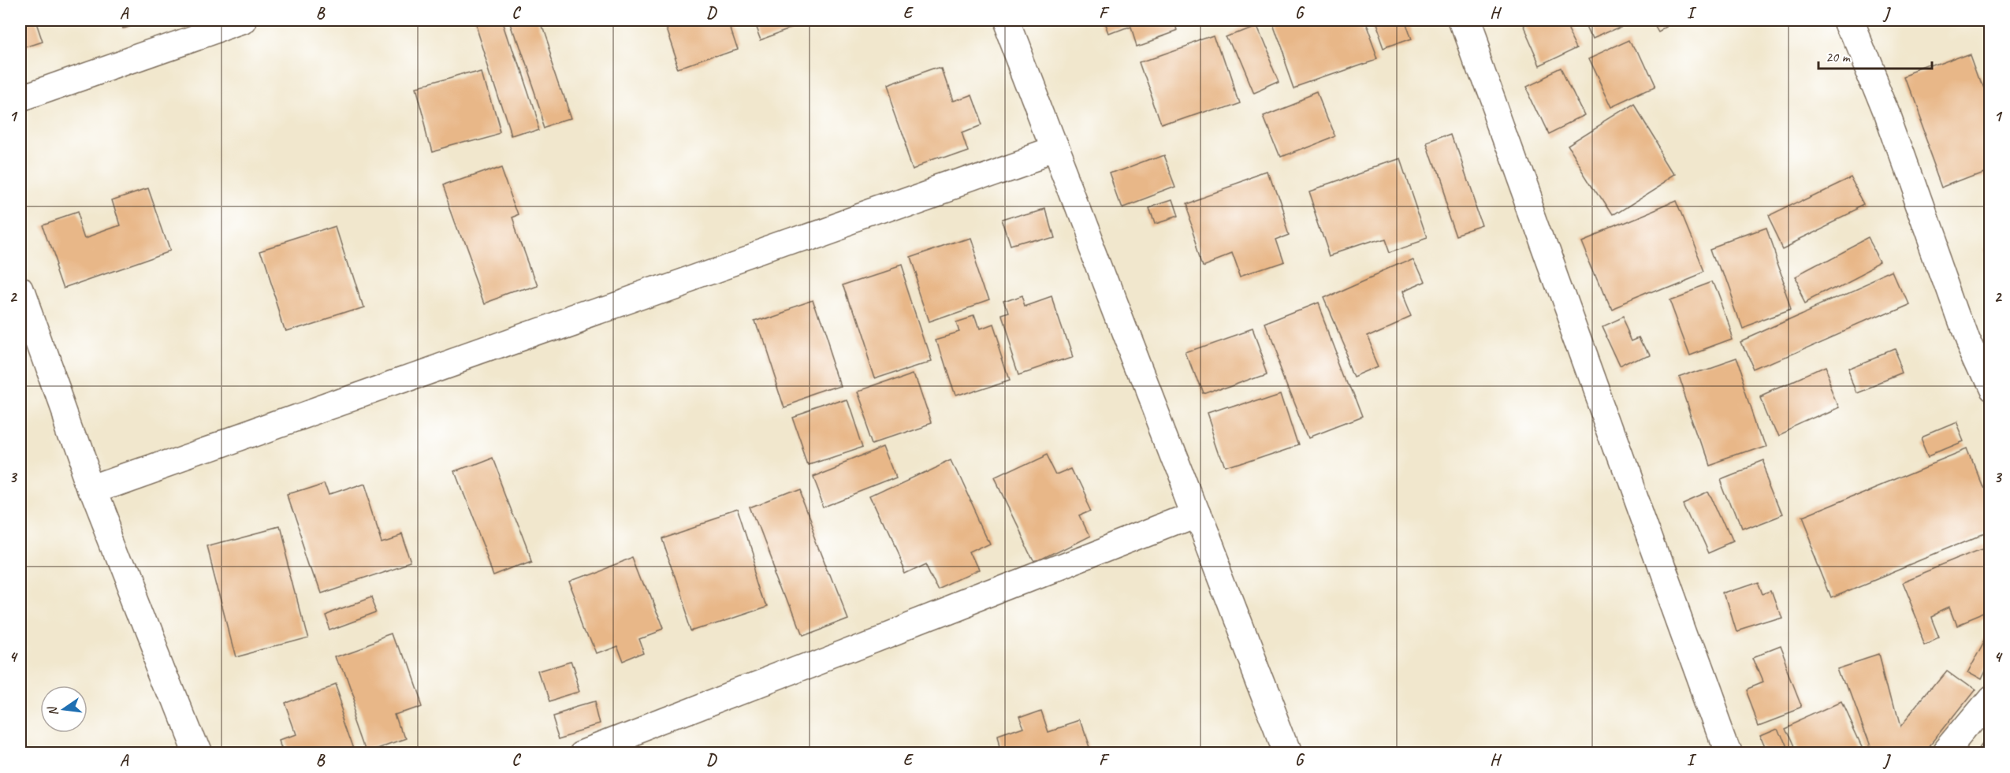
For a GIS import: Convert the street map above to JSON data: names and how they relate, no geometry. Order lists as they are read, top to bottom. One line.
{"scale_bar":"20 m","north":"left","grid":{"columns":["A","B","C","D","E","F","G","H","I","J"],"rows":["1","2","3","4"]}}
